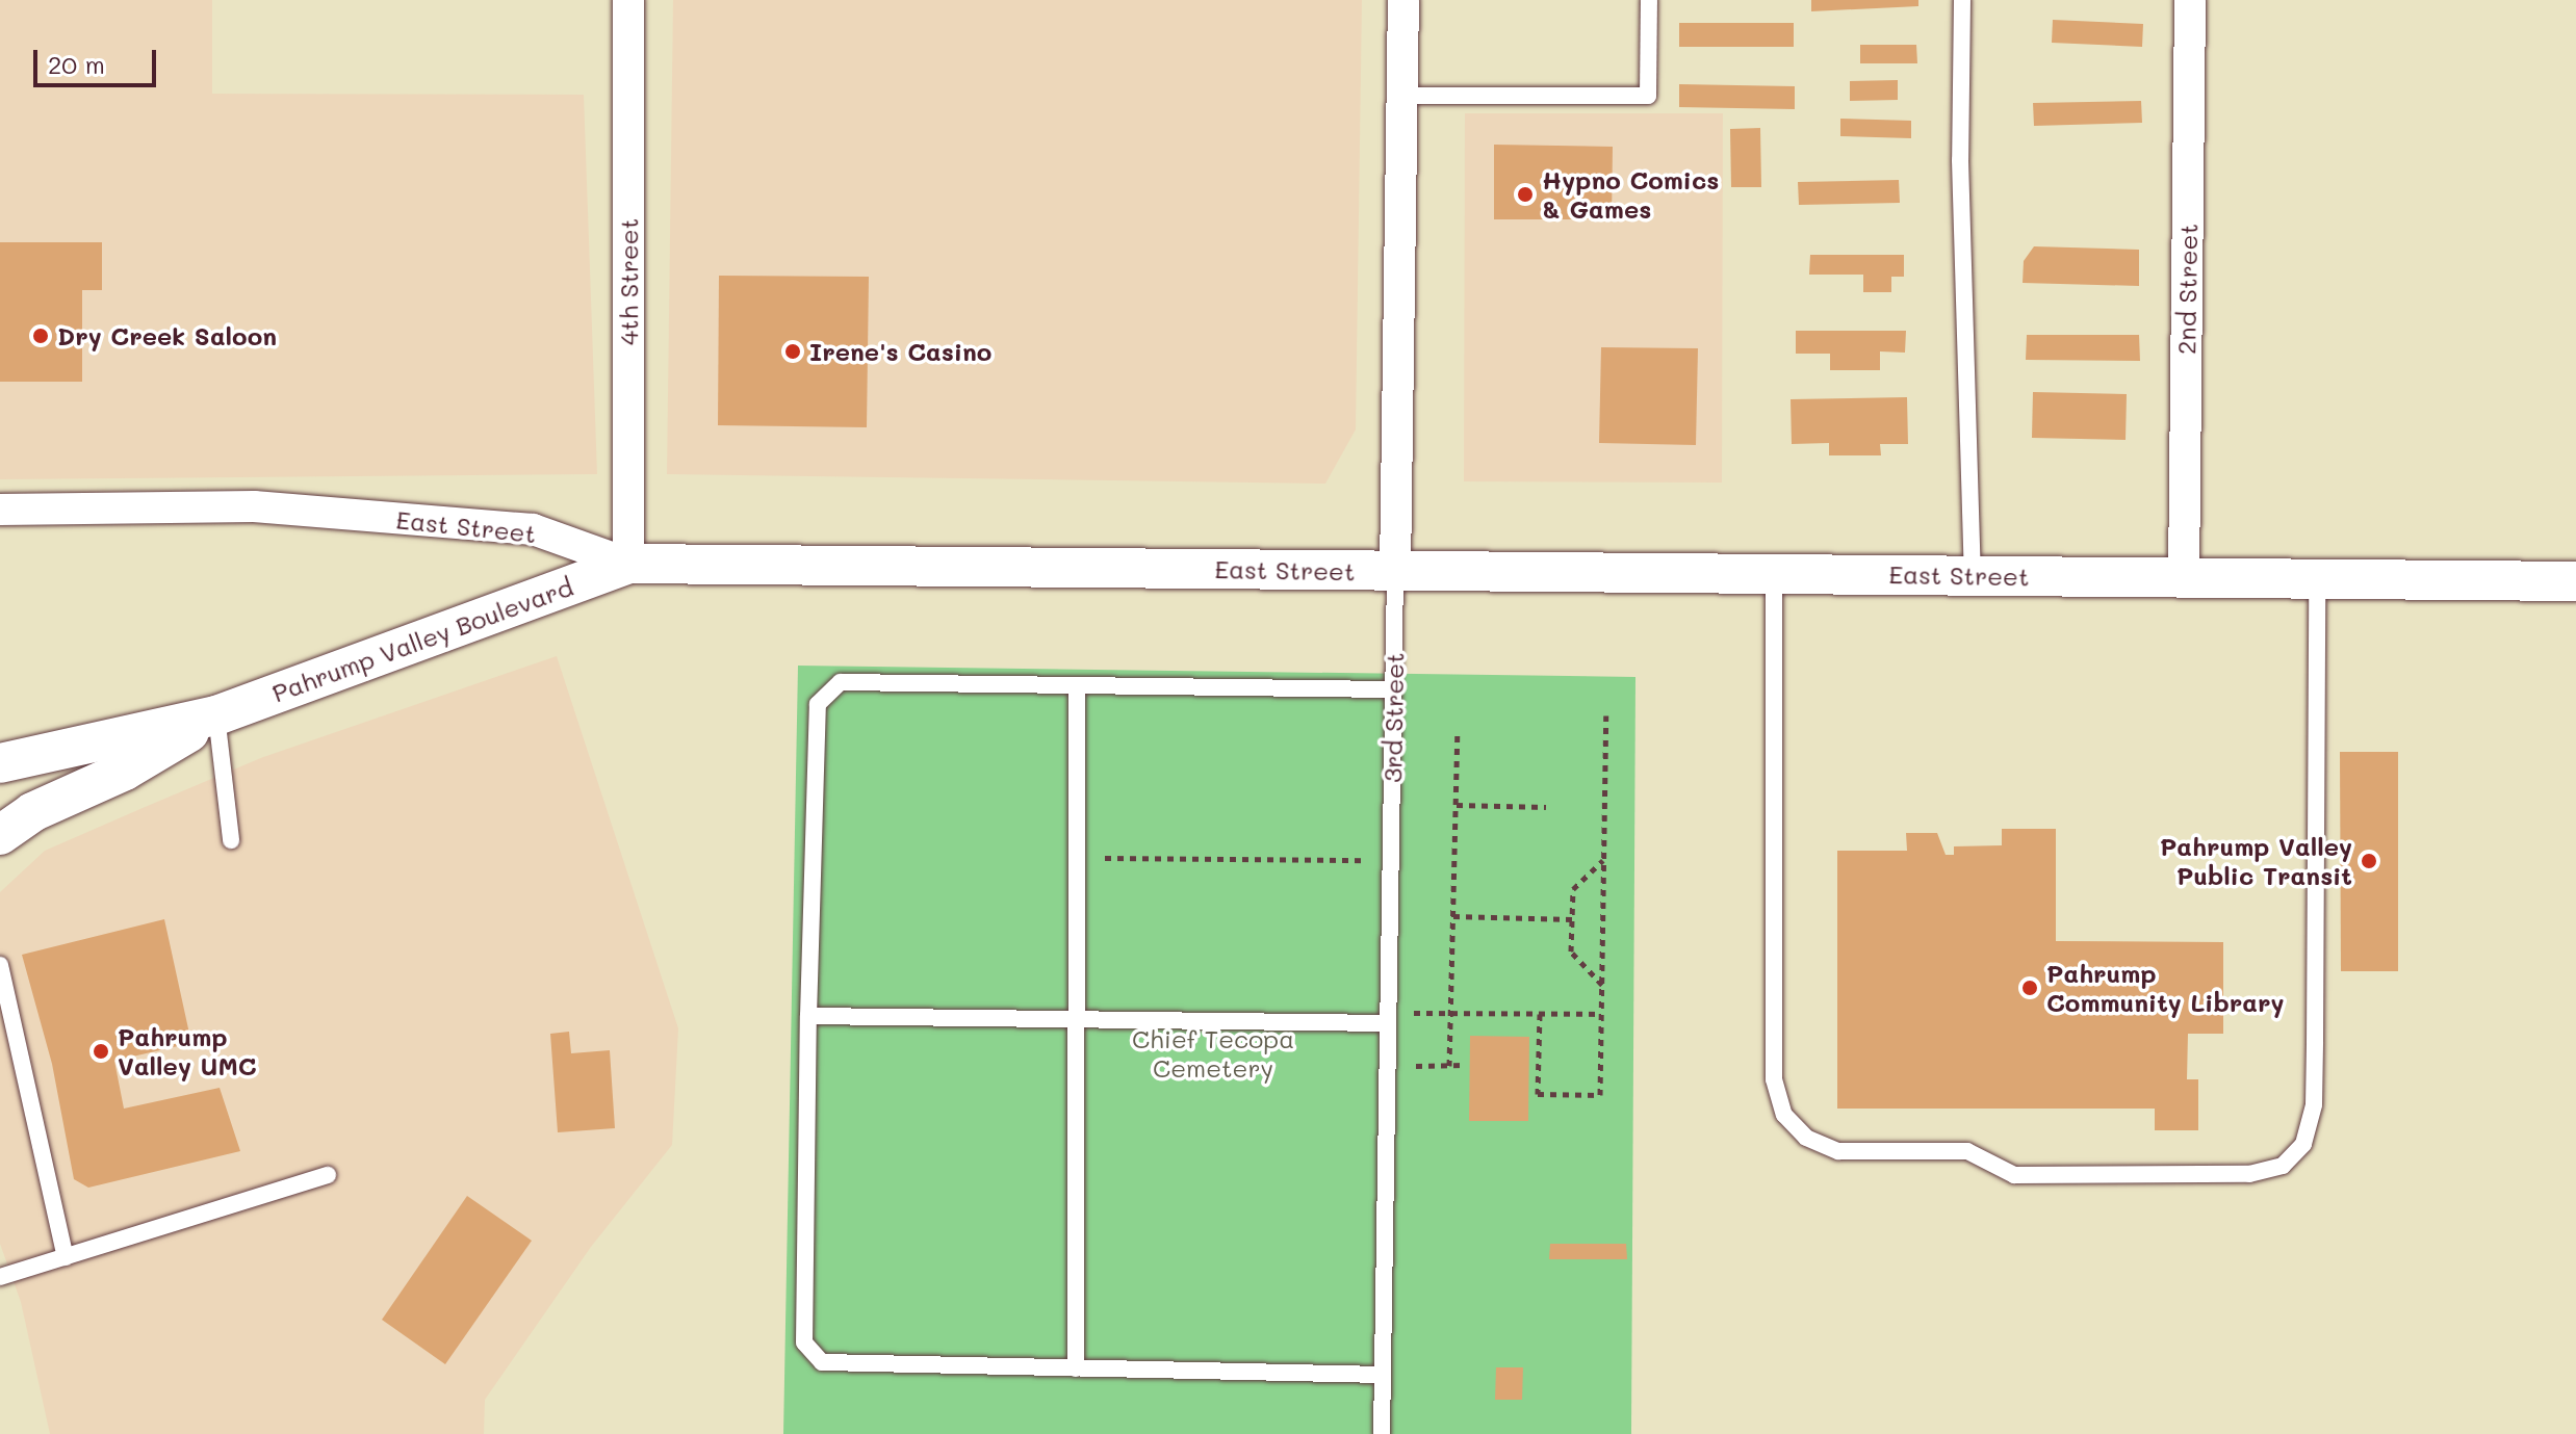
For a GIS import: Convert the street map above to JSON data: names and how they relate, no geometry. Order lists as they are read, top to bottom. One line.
{"streets":{"street":["4th Street","2nd Street","East Street","Pahrump Valley Boulevard","3rd Street"]},"crossings":[["4th Street","East Street"],["4th Street","Pahrump Valley Boulevard"],["2nd Street","East Street"],["East Street","Pahrump Valley Boulevard"],["East Street","3rd Street"]],"parks":["Chief Tecopa Cemetery"],"places":["Hypno Comics & Games","Dry Creek Saloon","Irene's Casino","Pahrump Valley Public Transit","Pahrump Community Library","Pahrump Valley UMC"],"scale_bar":"20 m"}
